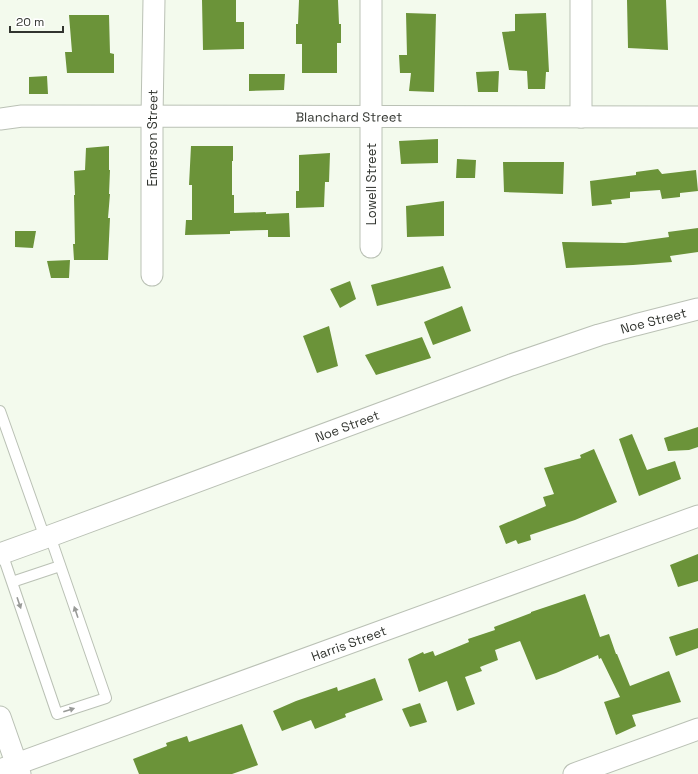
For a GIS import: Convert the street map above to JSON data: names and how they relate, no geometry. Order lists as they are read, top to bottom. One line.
{"streets":{"street":["Blanchard Street","Emerson Street","Lowell Street","Noe Street","Harris Street"]},"crossings":[["Blanchard Street","Emerson Street"],["Blanchard Street","Lowell Street"]],"scale_bar":"20 m"}
